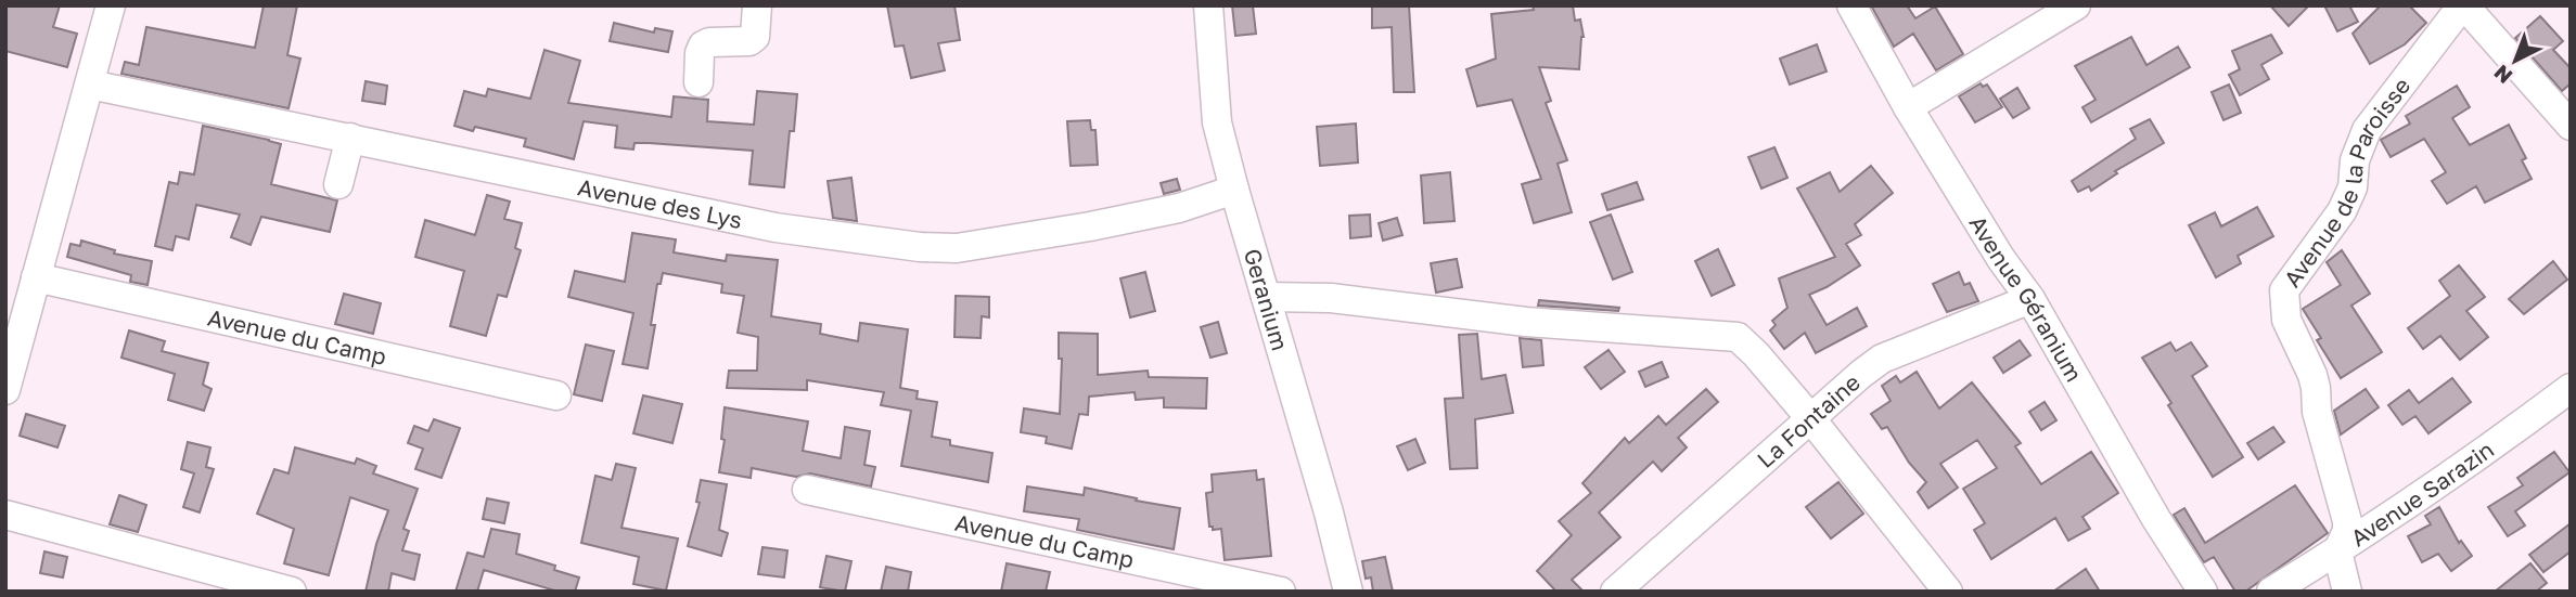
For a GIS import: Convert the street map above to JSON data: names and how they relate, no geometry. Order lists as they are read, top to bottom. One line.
{"streets":{"street":["Avenue de la Paroisse","Avenue des Lys","Avenue Géranium","Geranium","Avenue du Camp","La Fontaine","Avenue Sarazin"]},"crossings":[["Avenue de la Paroisse","Avenue Sarazin"],["Avenue des Lys","Geranium"],["Avenue Géranium","La Fontaine"]],"north":"bottom left"}
